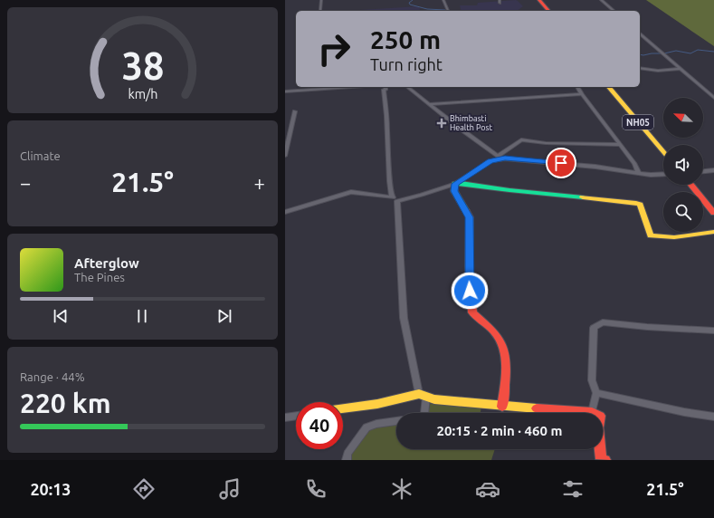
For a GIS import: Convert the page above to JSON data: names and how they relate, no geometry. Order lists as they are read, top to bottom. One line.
{"streets":{"street":["NH05"]},"places":{"health":["Bhimbasti Health Post"]},"north":"top left","page":{"turn":["250 m","Turn right"],"tile":["Climate",["Range · 44%","220 km"]],"heat":["−","21.5°","+"],"song":["Afterglow","The Pines"],"limit":"40","trip":"20:15 · 2 min · 460 m","tabs":["20:13","21.5°"],"gauge":["38","km/h"]}}
